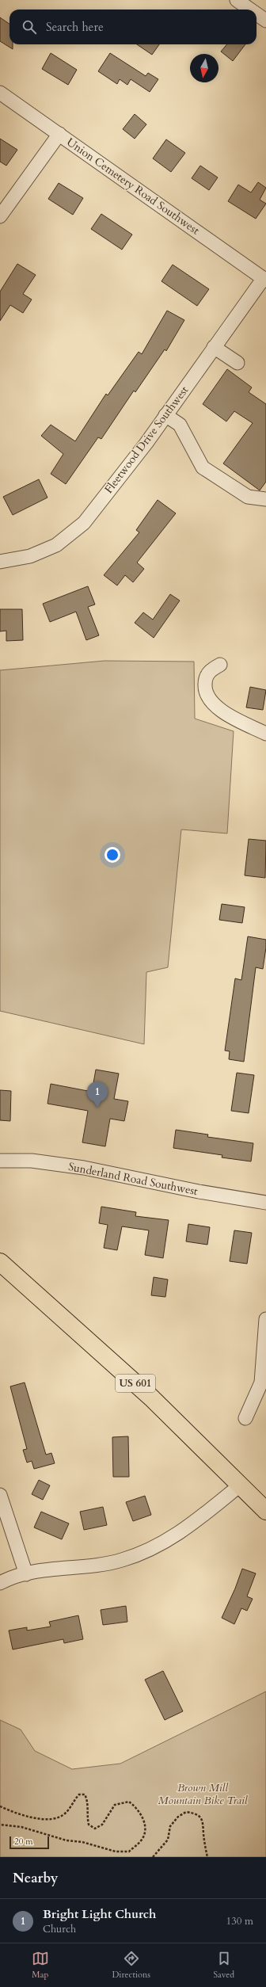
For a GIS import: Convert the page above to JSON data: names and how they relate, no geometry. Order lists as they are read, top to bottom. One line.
{"streets":{"highway":["US 601"],"street":["Union Cemetery Road Southwest","Fleetwood Drive Southwest","Sunderland Road Southwest"]},"crossings":[["Union Cemetery Road Southwest","Fleetwood Drive Southwest"]],"parks":["Brown Mill Mountain Bike Trail"],"scale_bar":"20 m","north":"bottom","page":{"search":"Search here","pins":"1","scale":"20 m","heading":"Nearby","list":[{"mark":"1","name":"Bright Light Church","note":"Church","value":"130 m"}],"nav":["Map","Directions","Saved"]}}
